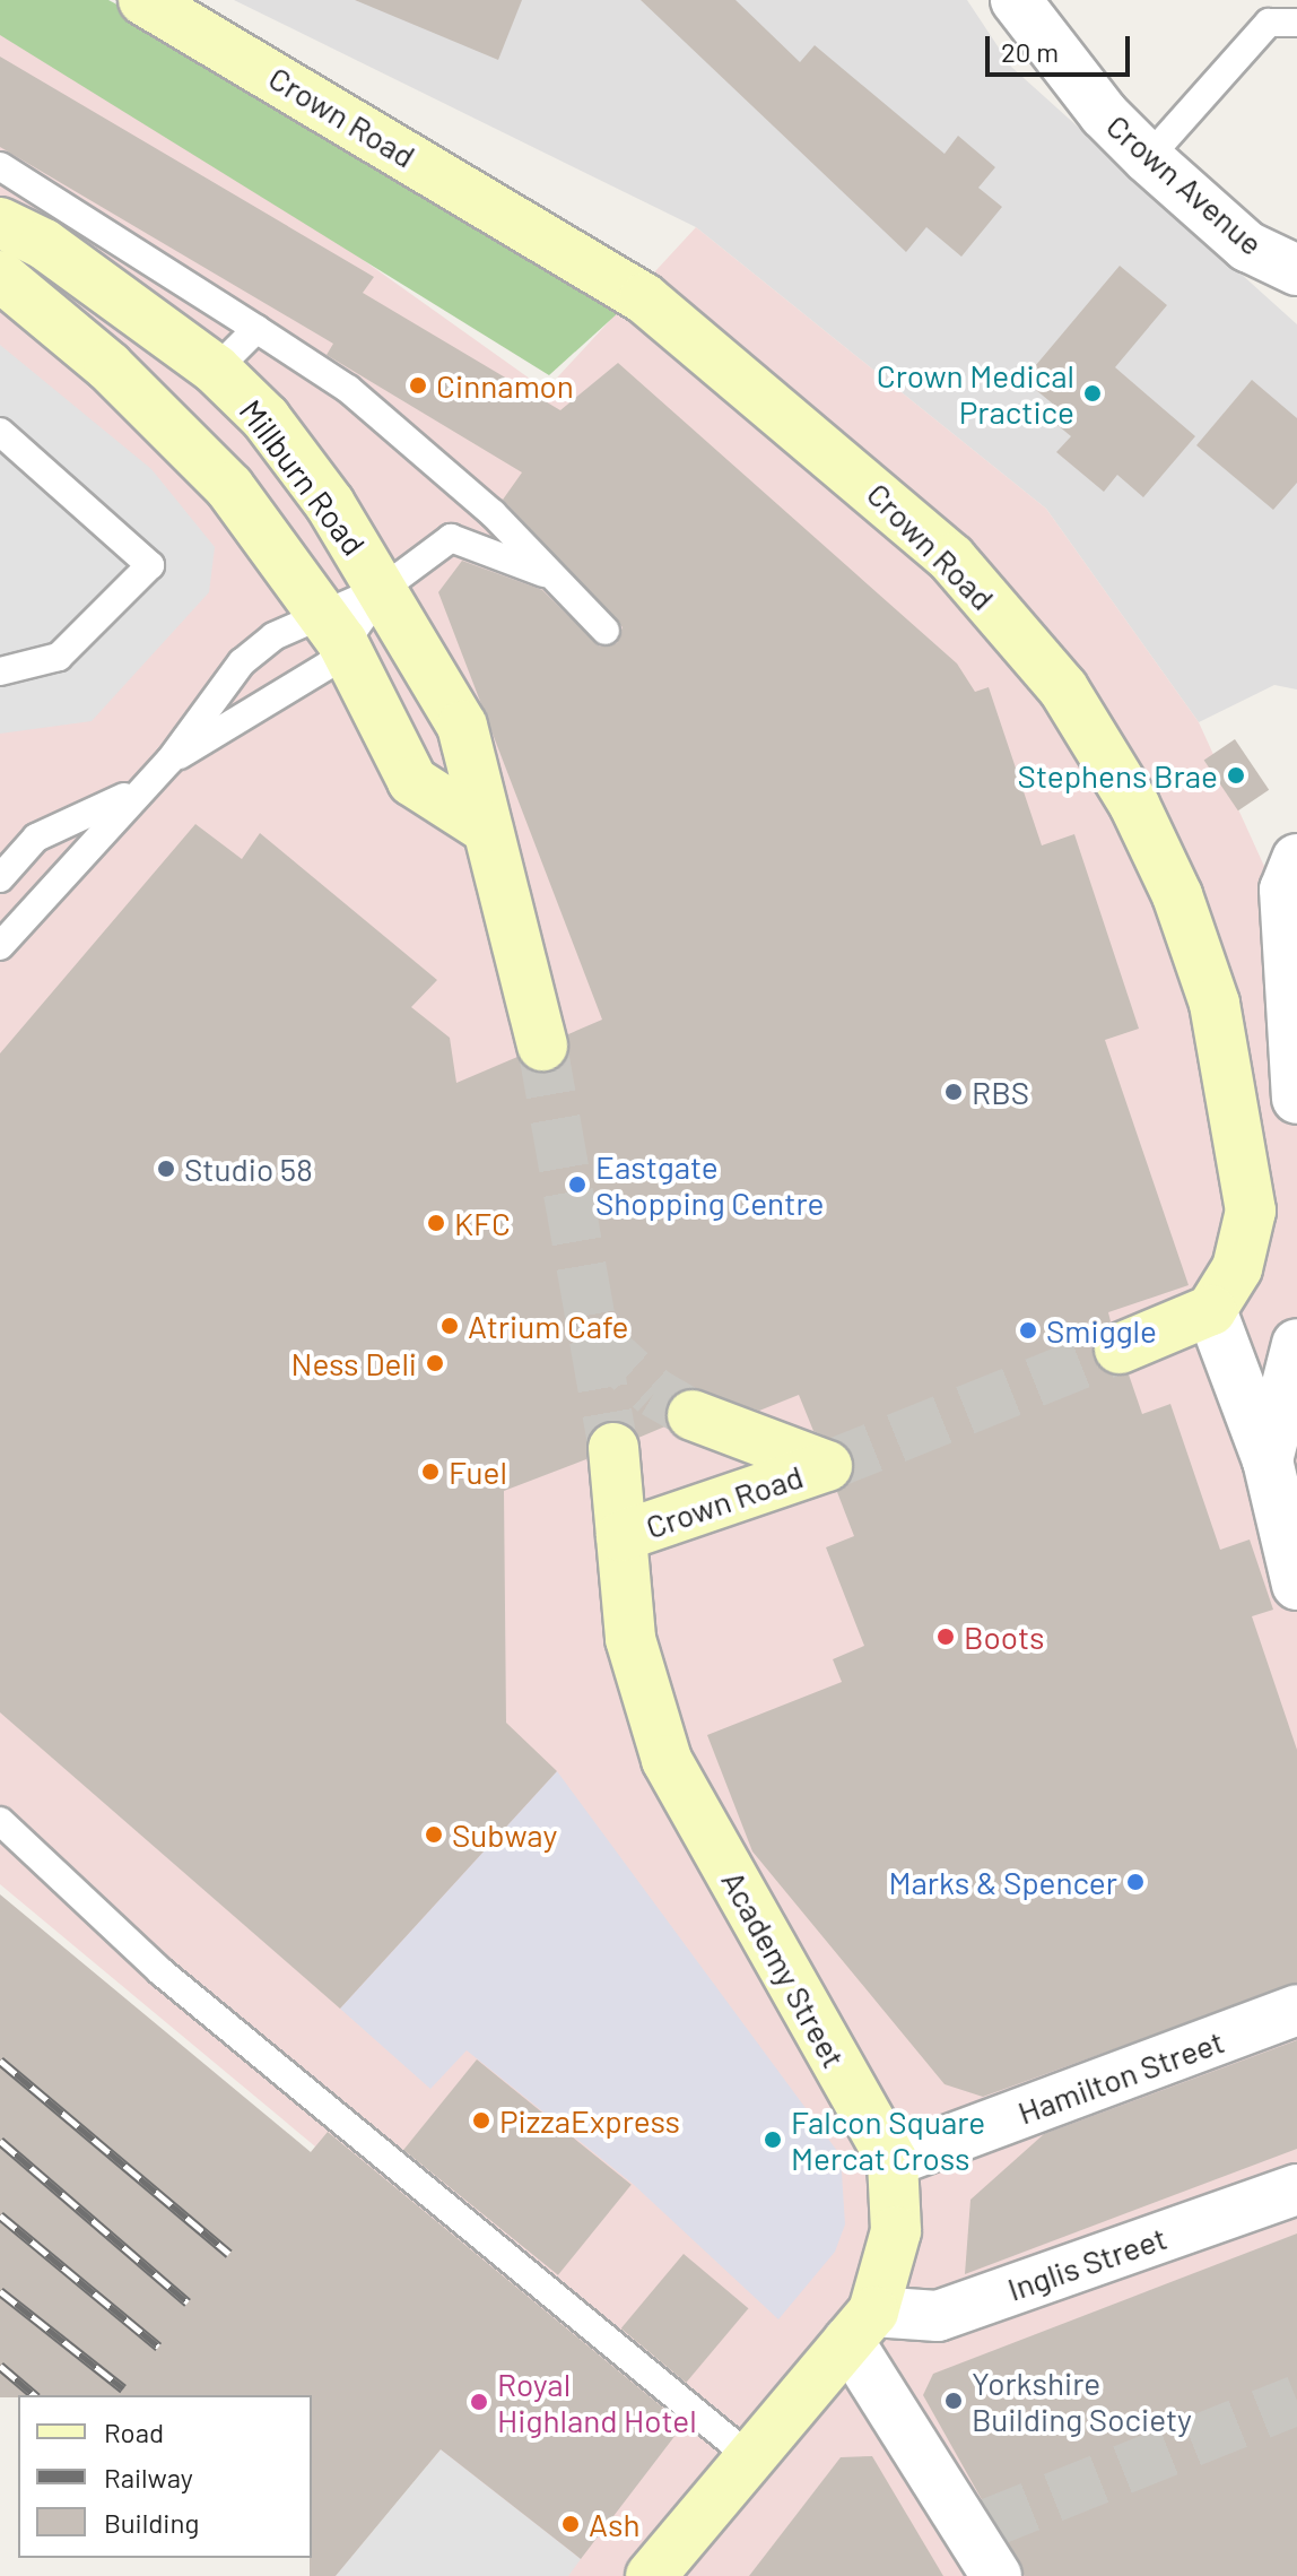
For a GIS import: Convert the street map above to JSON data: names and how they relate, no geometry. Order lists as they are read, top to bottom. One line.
{"streets":{"main road":["Crown Road","Millburn Road","Academy Street"],"street":["Crown Avenue","Hamilton Street","Inglis Street"]},"crossings":[["Crown Road","Academy Street"],["Academy Street","Hamilton Street"],["Academy Street","Inglis Street"]],"places":["Cinnamon","Crown Medical Practice","Stephens Brae","RBS","Studio 58","Eastgate Shopping Centre","KFC","Atrium Cafe","Smiggle","Ness Deli","Fuel","Boots","Subway","Marks & Spencer","PizzaExpress","Falcon Square Mercat Cross","Yorkshire Building Society","Royal Highland Hotel","Ash"],"legend":["Road","Railway","Building"],"scale_bar":"20 m"}
